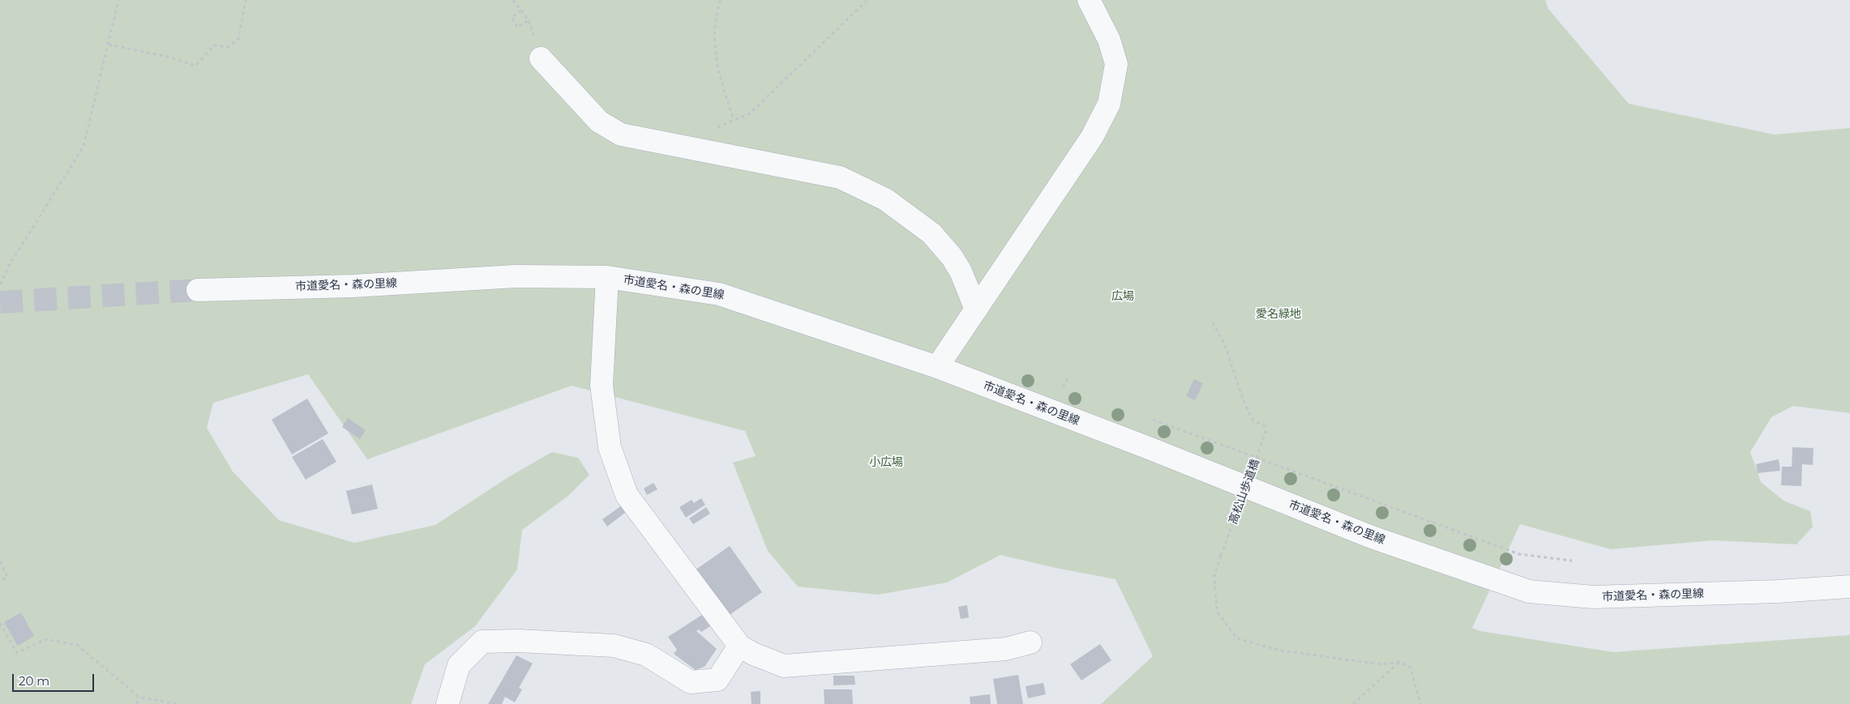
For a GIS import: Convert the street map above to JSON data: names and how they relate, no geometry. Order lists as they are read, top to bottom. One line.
{"streets":{"street":["市道愛名・森の里線"],"path":["高松山歩道橋"]},"parks":["広場","愛名緑地","小広場"],"scale_bar":"20 m"}
